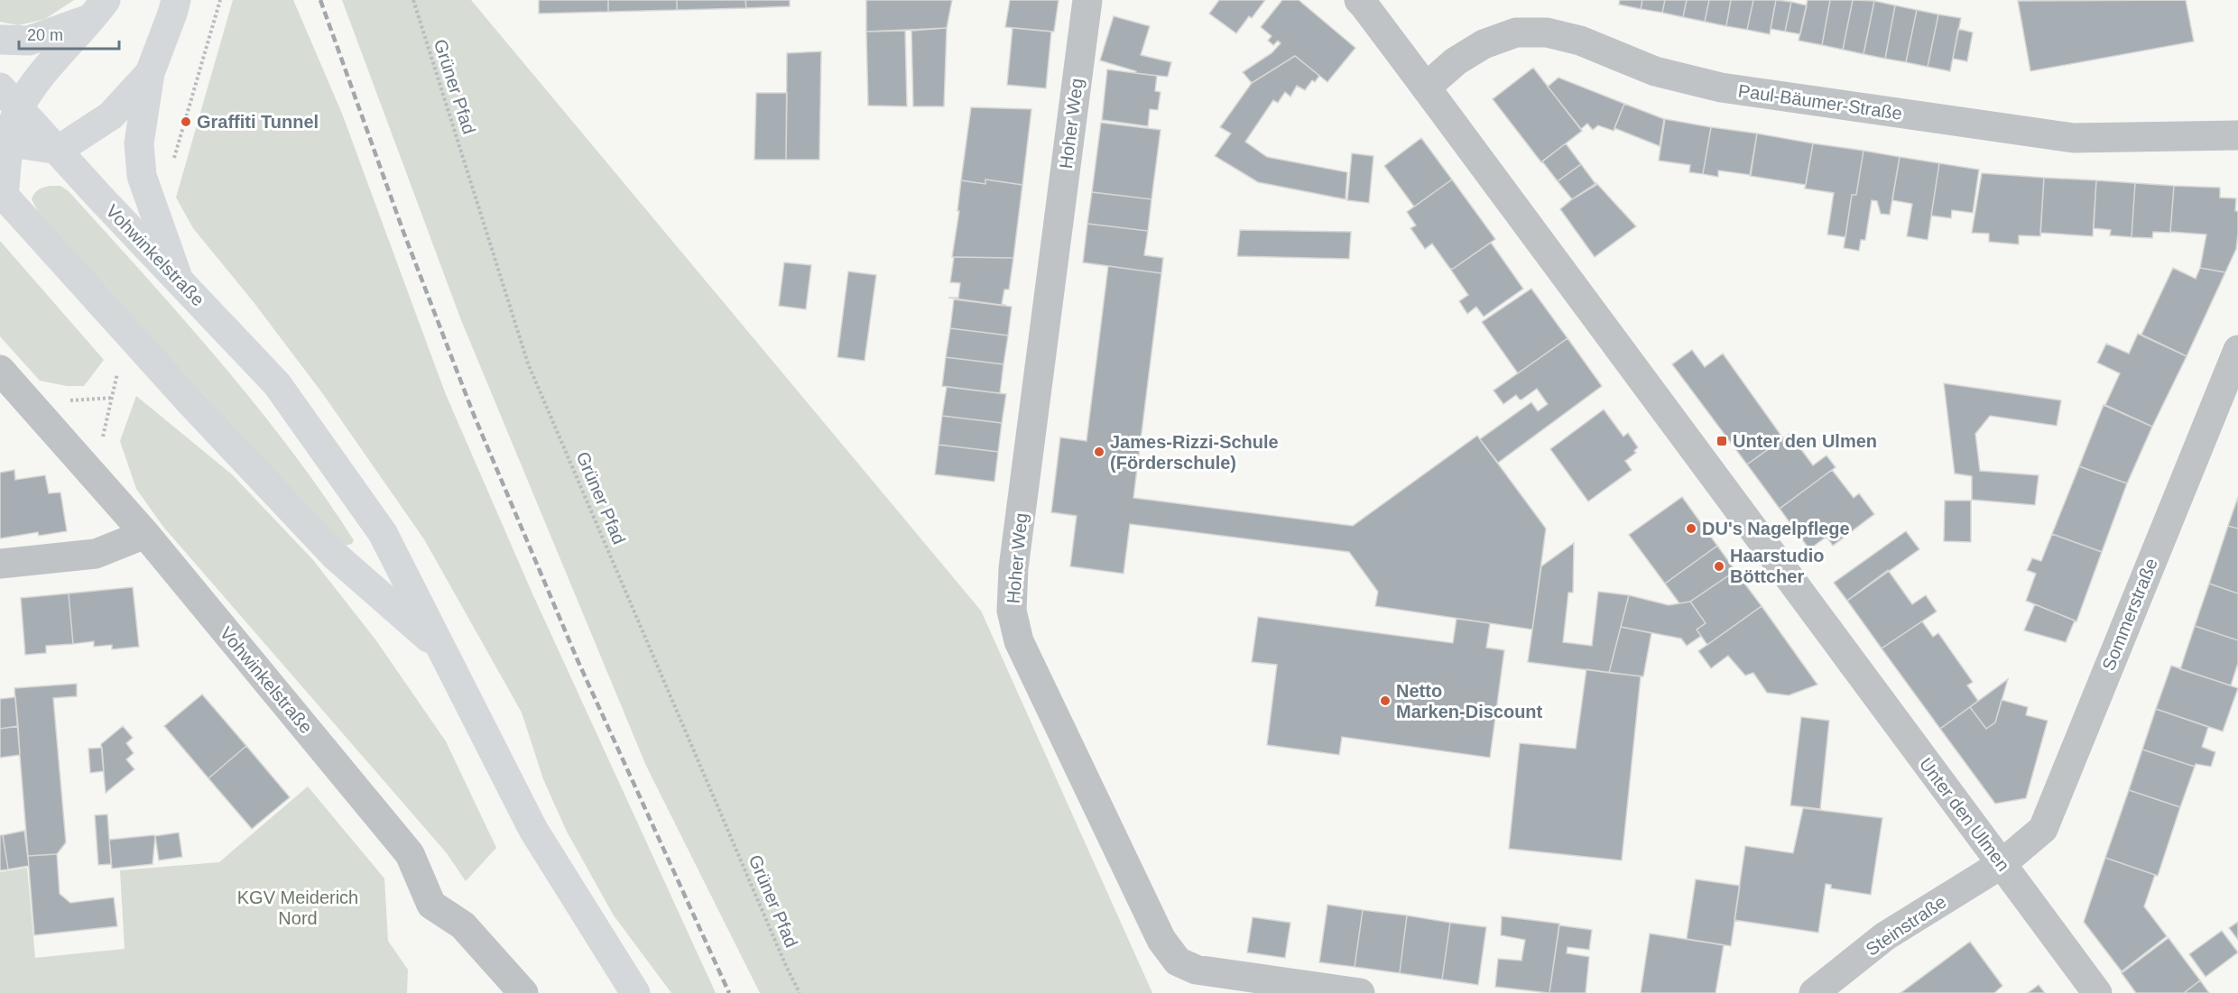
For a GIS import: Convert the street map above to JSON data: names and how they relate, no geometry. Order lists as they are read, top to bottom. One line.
{"streets":{"main road":["Vohwinkelstraße"],"street":["Paul-Bäumer-Straße","Hoher Weg","Sommerstraße","Unter den Ulmen","Steinstraße"],"path":["Grüner Pfad"]},"crossings":[["Paul-Bäumer-Straße","Unter den Ulmen"],["Sommerstraße","Unter den Ulmen"],["Sommerstraße","Steinstraße"],["Unter den Ulmen","Steinstraße"]],"parks":["KGV Meiderich Nord"],"places":{"other":["Graffiti Tunnel","James-Rizzi-Schule (Förderschule)","DU's Nagelpflege","Haarstudio Böttcher","Netto Marken-Discount"],"transit":["Unter den Ulmen"]},"scale_bar":"20 m"}
